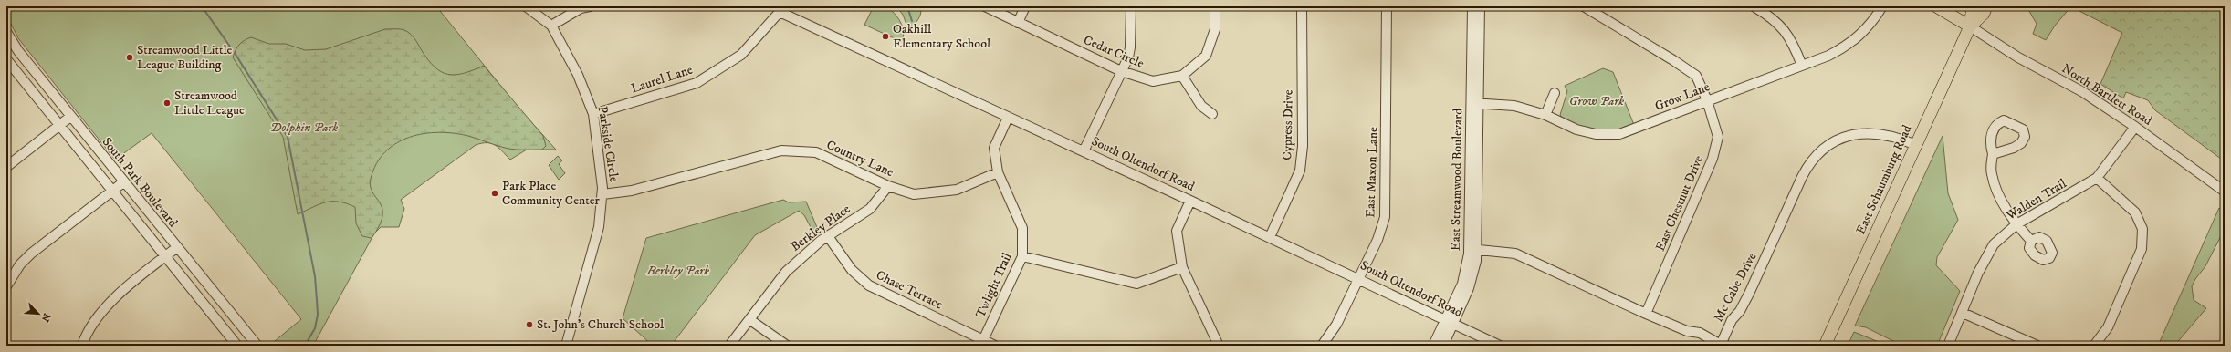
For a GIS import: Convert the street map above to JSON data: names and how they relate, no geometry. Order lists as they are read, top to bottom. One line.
{"streets":{"main road":["East Schaumburg Road"],"street":["Cedar Circle","Laurel Lane","North Bartlett Road","Grow Lane","Cypress Drive","Parkside Circle","Country Lane","South Oltendorf Road","East Maxon Lane","East Streamwood Boulevard","South Park Boulevard","Walden Trail","East Chestnut Drive","Berkley Place","Twlight Trail","Mc Cabe Drive","Chase Terrace"]},"crossings":[["Laurel Lane","Parkside Circle"],["Laurel Lane","South Oltendorf Road"],["North Bartlett Road","East Schaumburg Road"],["North Bartlett Road","Walden Trail"],["Grow Lane","East Streamwood Boulevard"],["Grow Lane","East Chestnut Drive"],["Cypress Drive","South Oltendorf Road"],["Parkside Circle","Country Lane"],["Country Lane","Berkley Place"],["Country Lane","Twlight Trail"],["South Oltendorf Road","East Maxon Lane"],["South Oltendorf Road","East Streamwood Boulevard"],["South Oltendorf Road","Twlight Trail"],["East Streamwood Boulevard","Mc Cabe Drive"],["East Schaumburg Road","Mc Cabe Drive"],["East Chestnut Drive","Mc Cabe Drive"],["Berkley Place","Chase Terrace"],["Twlight Trail","Chase Terrace"]],"parks":["Grow Park","Dolphin Park","Berkley Park"],"places":["Oakhill Elementary School","Streamwood Little League Building","Streamwood Little League","Park Place Community Center","St. John's Church School"],"north":"bottom right"}
